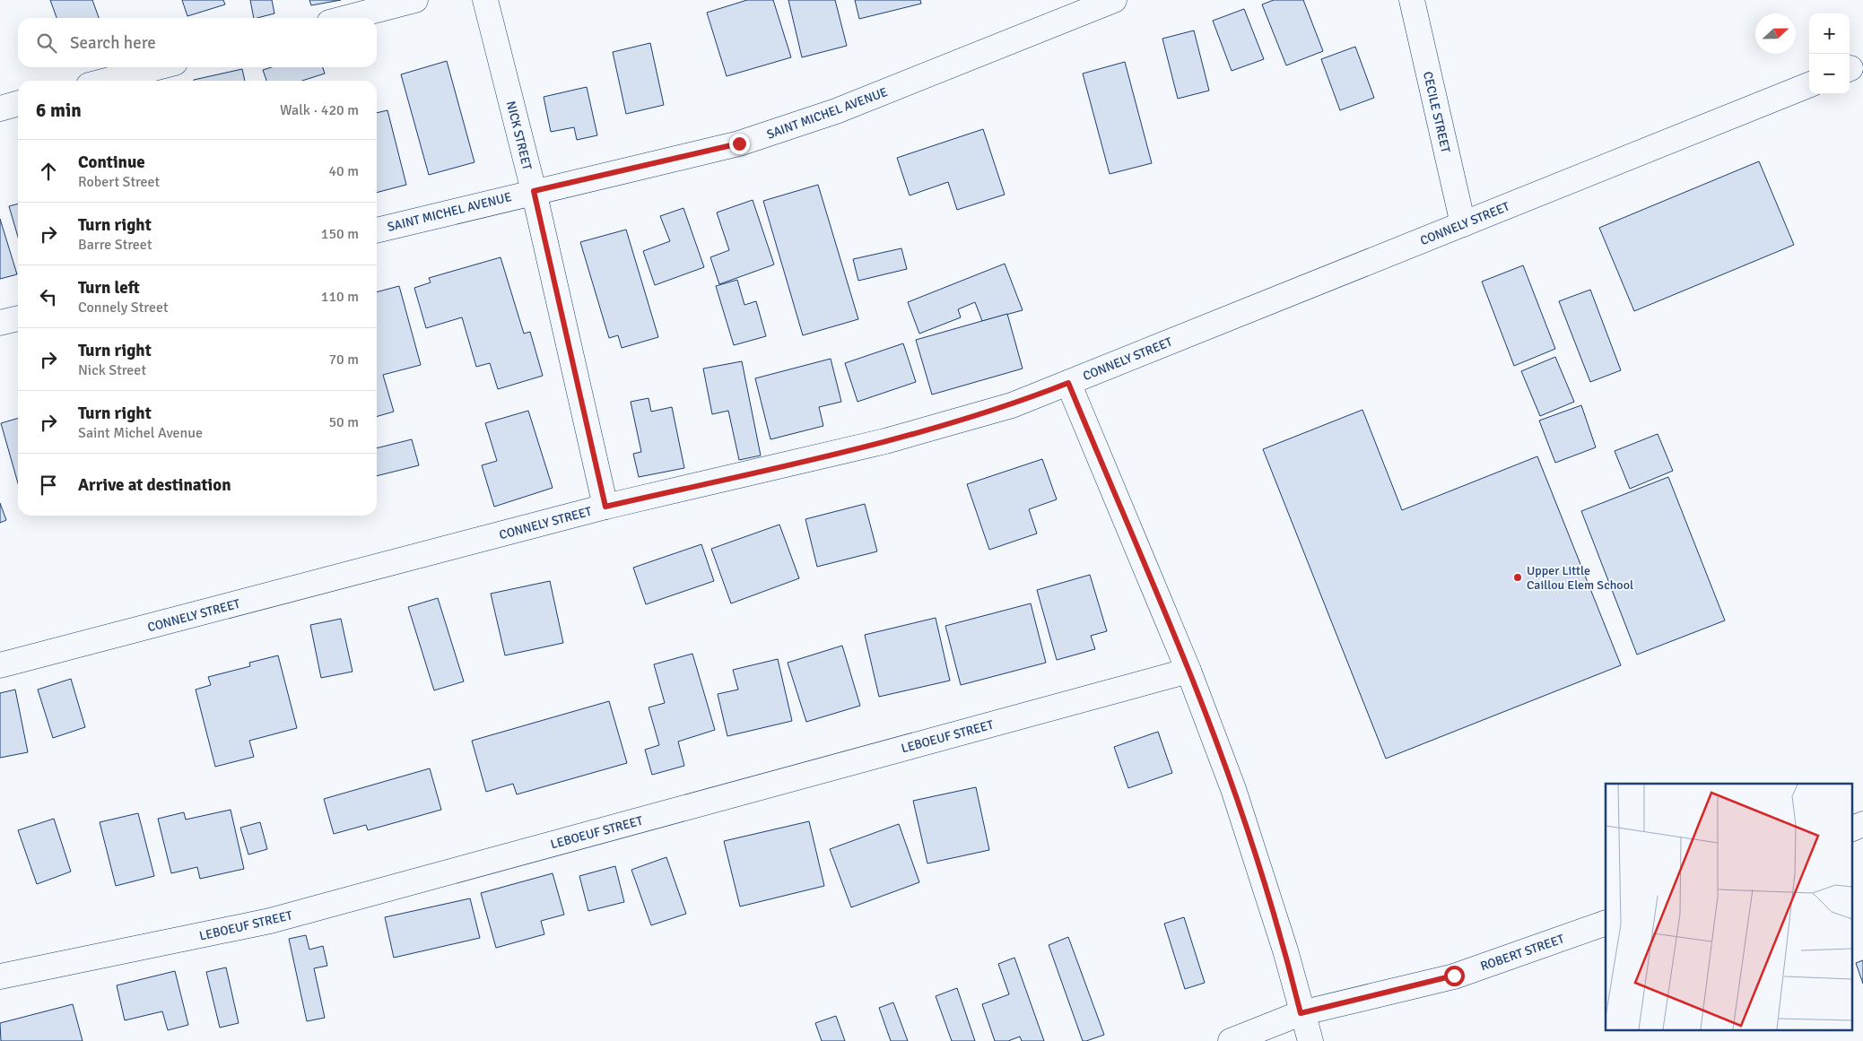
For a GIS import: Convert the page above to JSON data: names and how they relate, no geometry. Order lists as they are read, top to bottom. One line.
{"streets":{"street":["CECILE STREET","SAINT MICHEL AVENUE","NICK STREET","CONNELY STREET","LEBOEUF STREET","ROBERT STREET"]},"crossings":[["CECILE STREET","CONNELY STREET"],["SAINT MICHEL AVENUE","NICK STREET"],["NICK STREET","CONNELY STREET"]],"places":["Upper Little Caillou Elem School"],"north":"right","page":{"map_buttons":["+","−"],"search":"Search here","heading":["6 min","Walk · 420 m"],"list":[["Continue","Robert Street","40 m"],["Turn right","Barre Street","150 m"],["Turn left","Connely Street","110 m"],["Turn right","Nick Street","70 m"],["Turn right","Saint Michel Avenue","50 m"],"Arrive at destination"]}}
